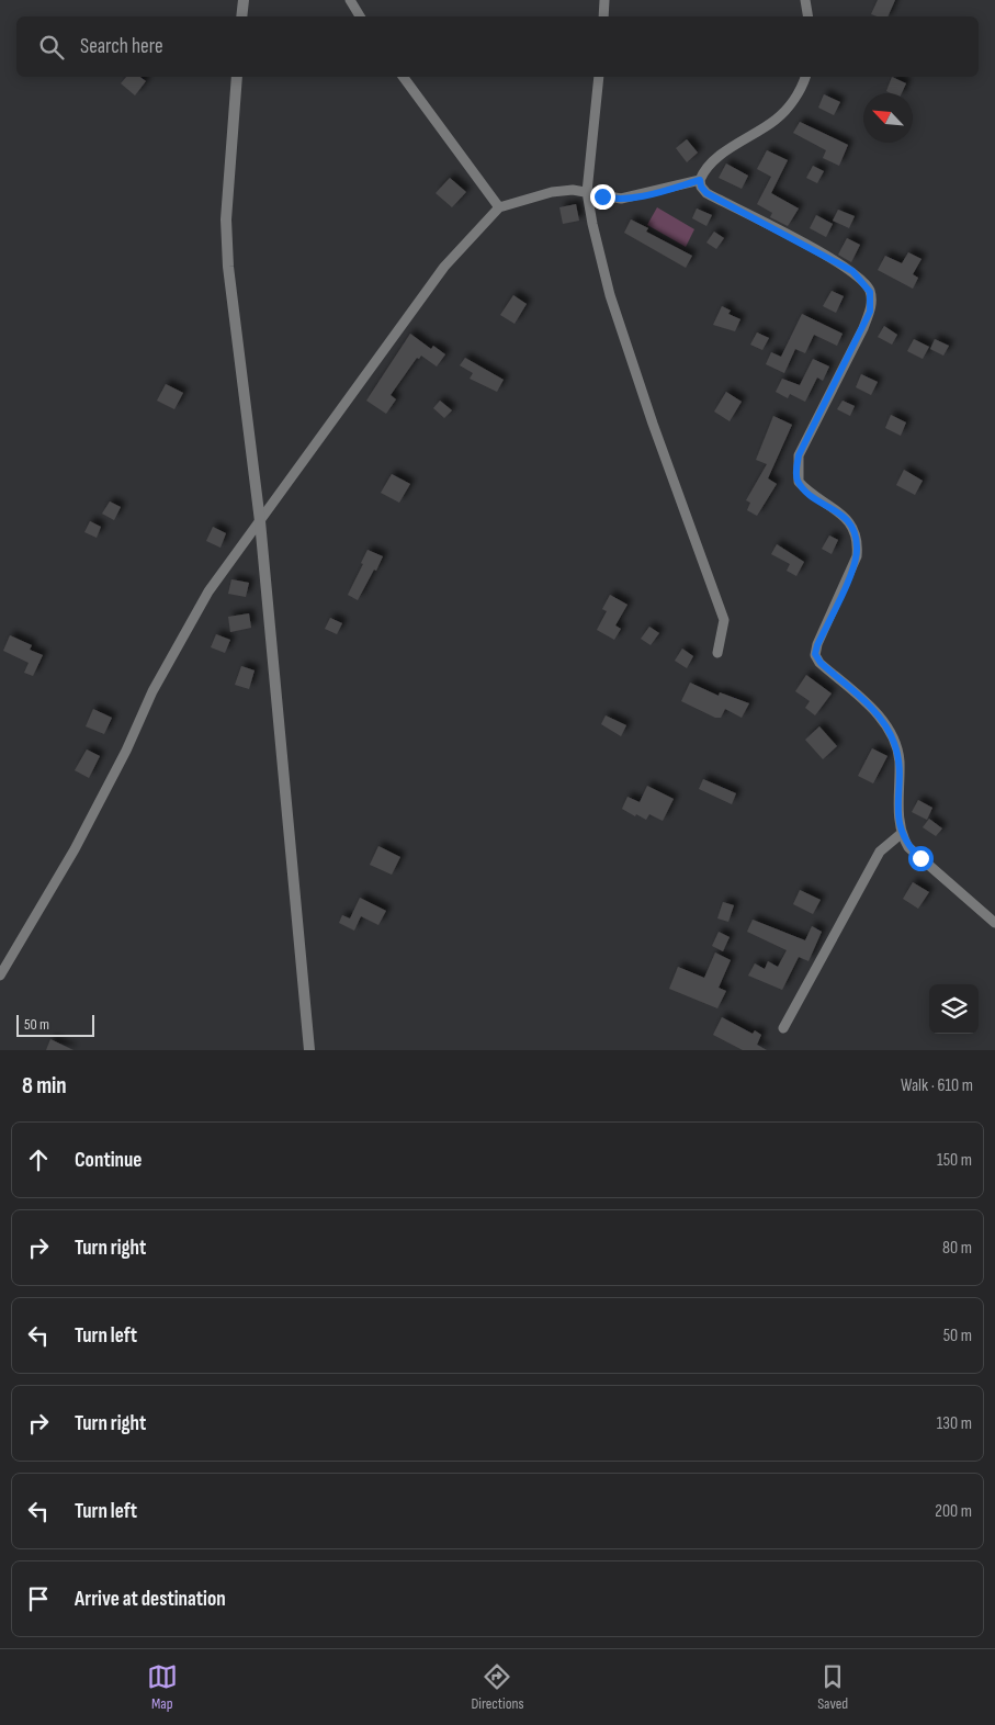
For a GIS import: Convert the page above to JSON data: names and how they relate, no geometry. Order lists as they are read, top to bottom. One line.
{"scale_bar":"50 m","north":"top left","page":{"search":"Search here","scale":"50 m","heading":["8 min","Walk · 610 m"],"list":[["Continue","150 m"],["Turn right","80 m"],["Turn left","50 m"],["Turn right","130 m"],["Turn left","200 m"],"Arrive at destination"],"nav":["Map","Directions","Saved"]}}
